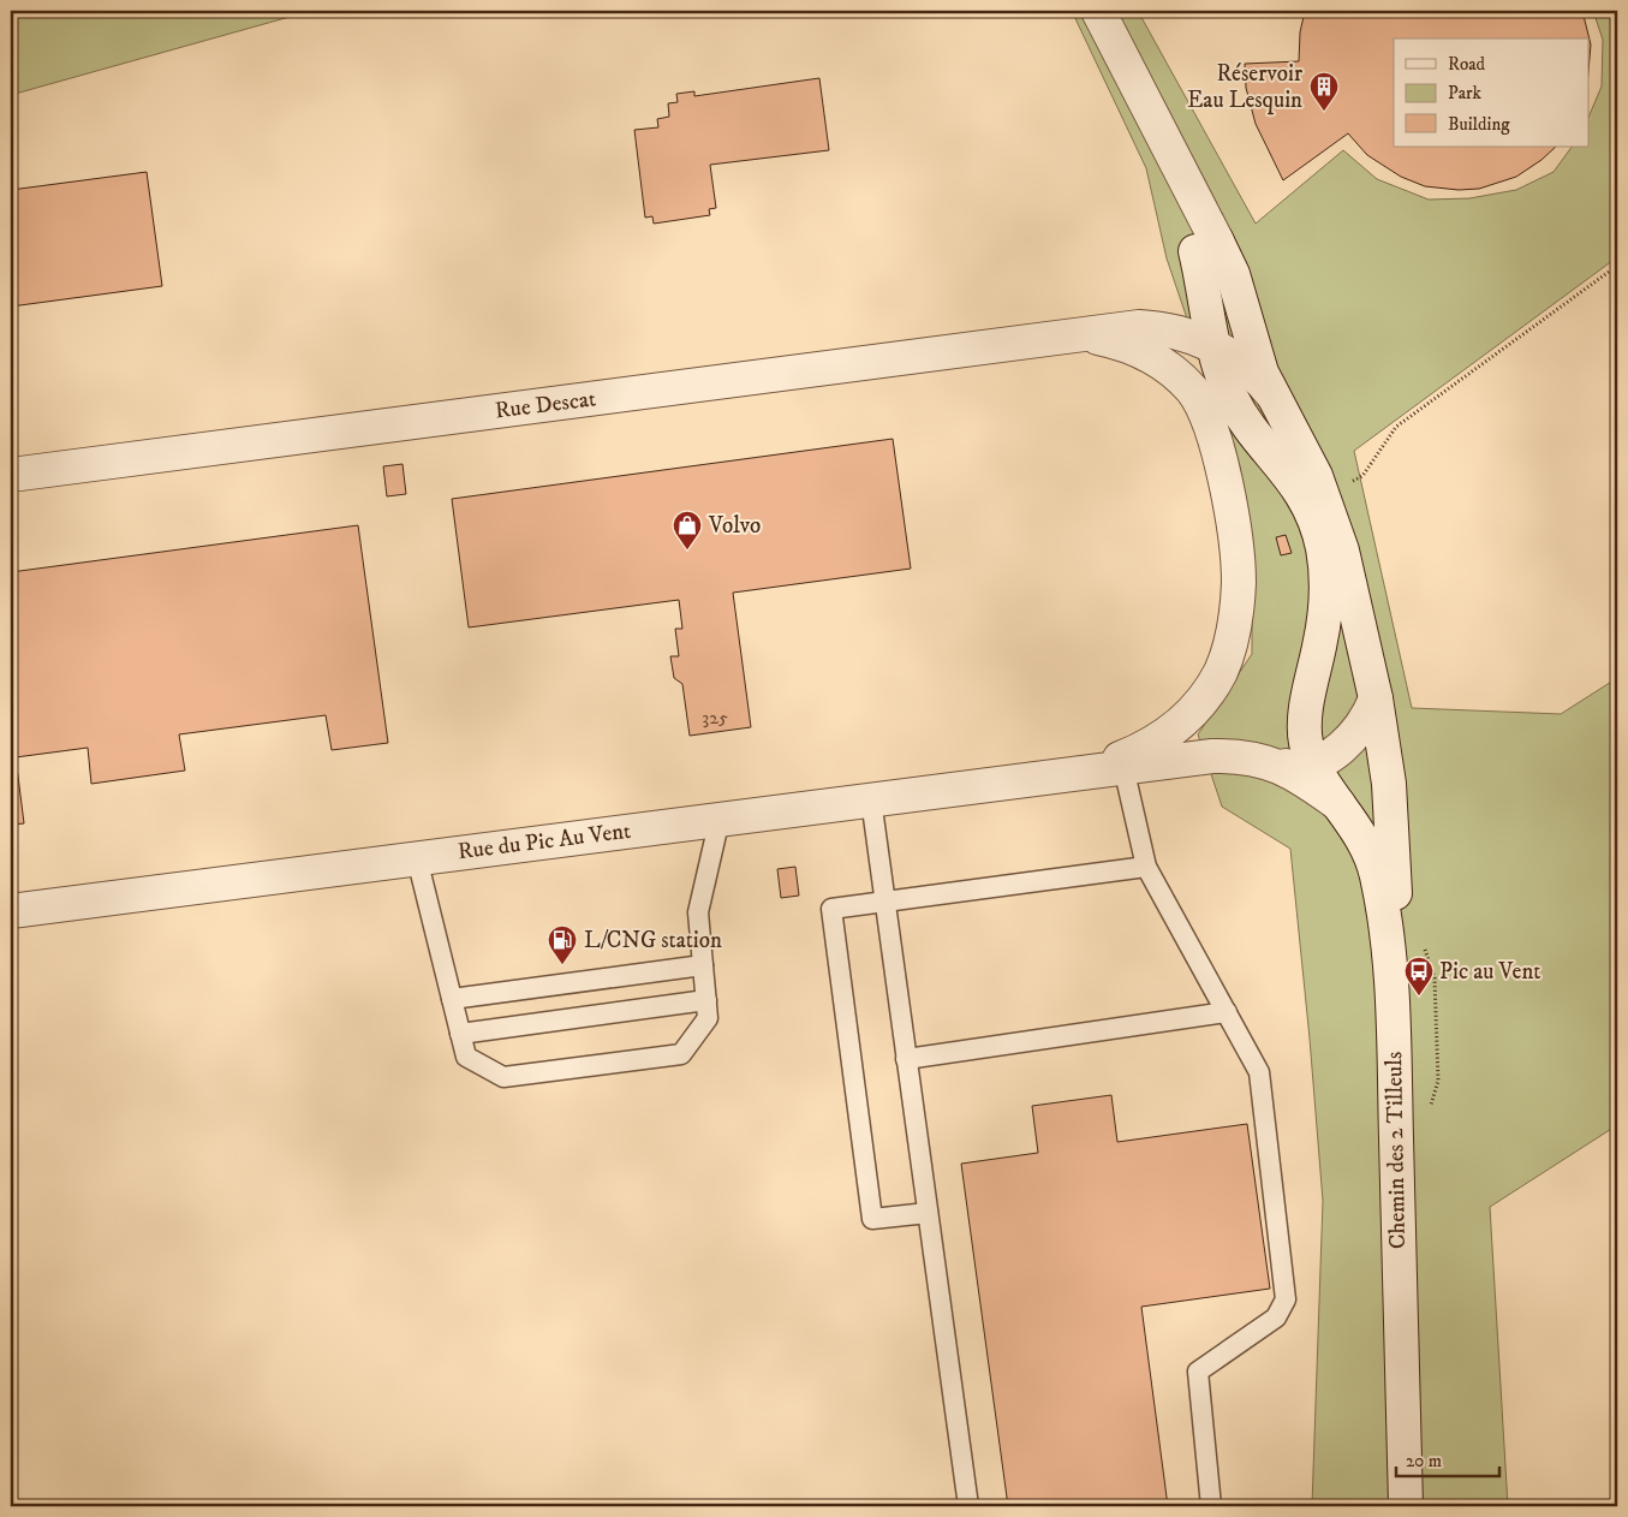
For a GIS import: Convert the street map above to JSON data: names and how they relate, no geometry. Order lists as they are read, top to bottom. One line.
{"streets":{"street":["Rue Descat","Rue du Pic Au Vent","Chemin des 2 Tilleuls"]},"crossings":[["Rue Descat","Rue du Pic Au Vent"],["Rue du Pic Au Vent","Chemin des 2 Tilleuls"]],"places":{"building":["Réservoir Eau Lesquin"],"shop":["Volvo"],"fuel station":["L/CNG station"],"bus stop":["Pic au Vent"]},"house_numbers":["325"],"legend":["Road","Park","Building"],"scale_bar":"20 m"}
